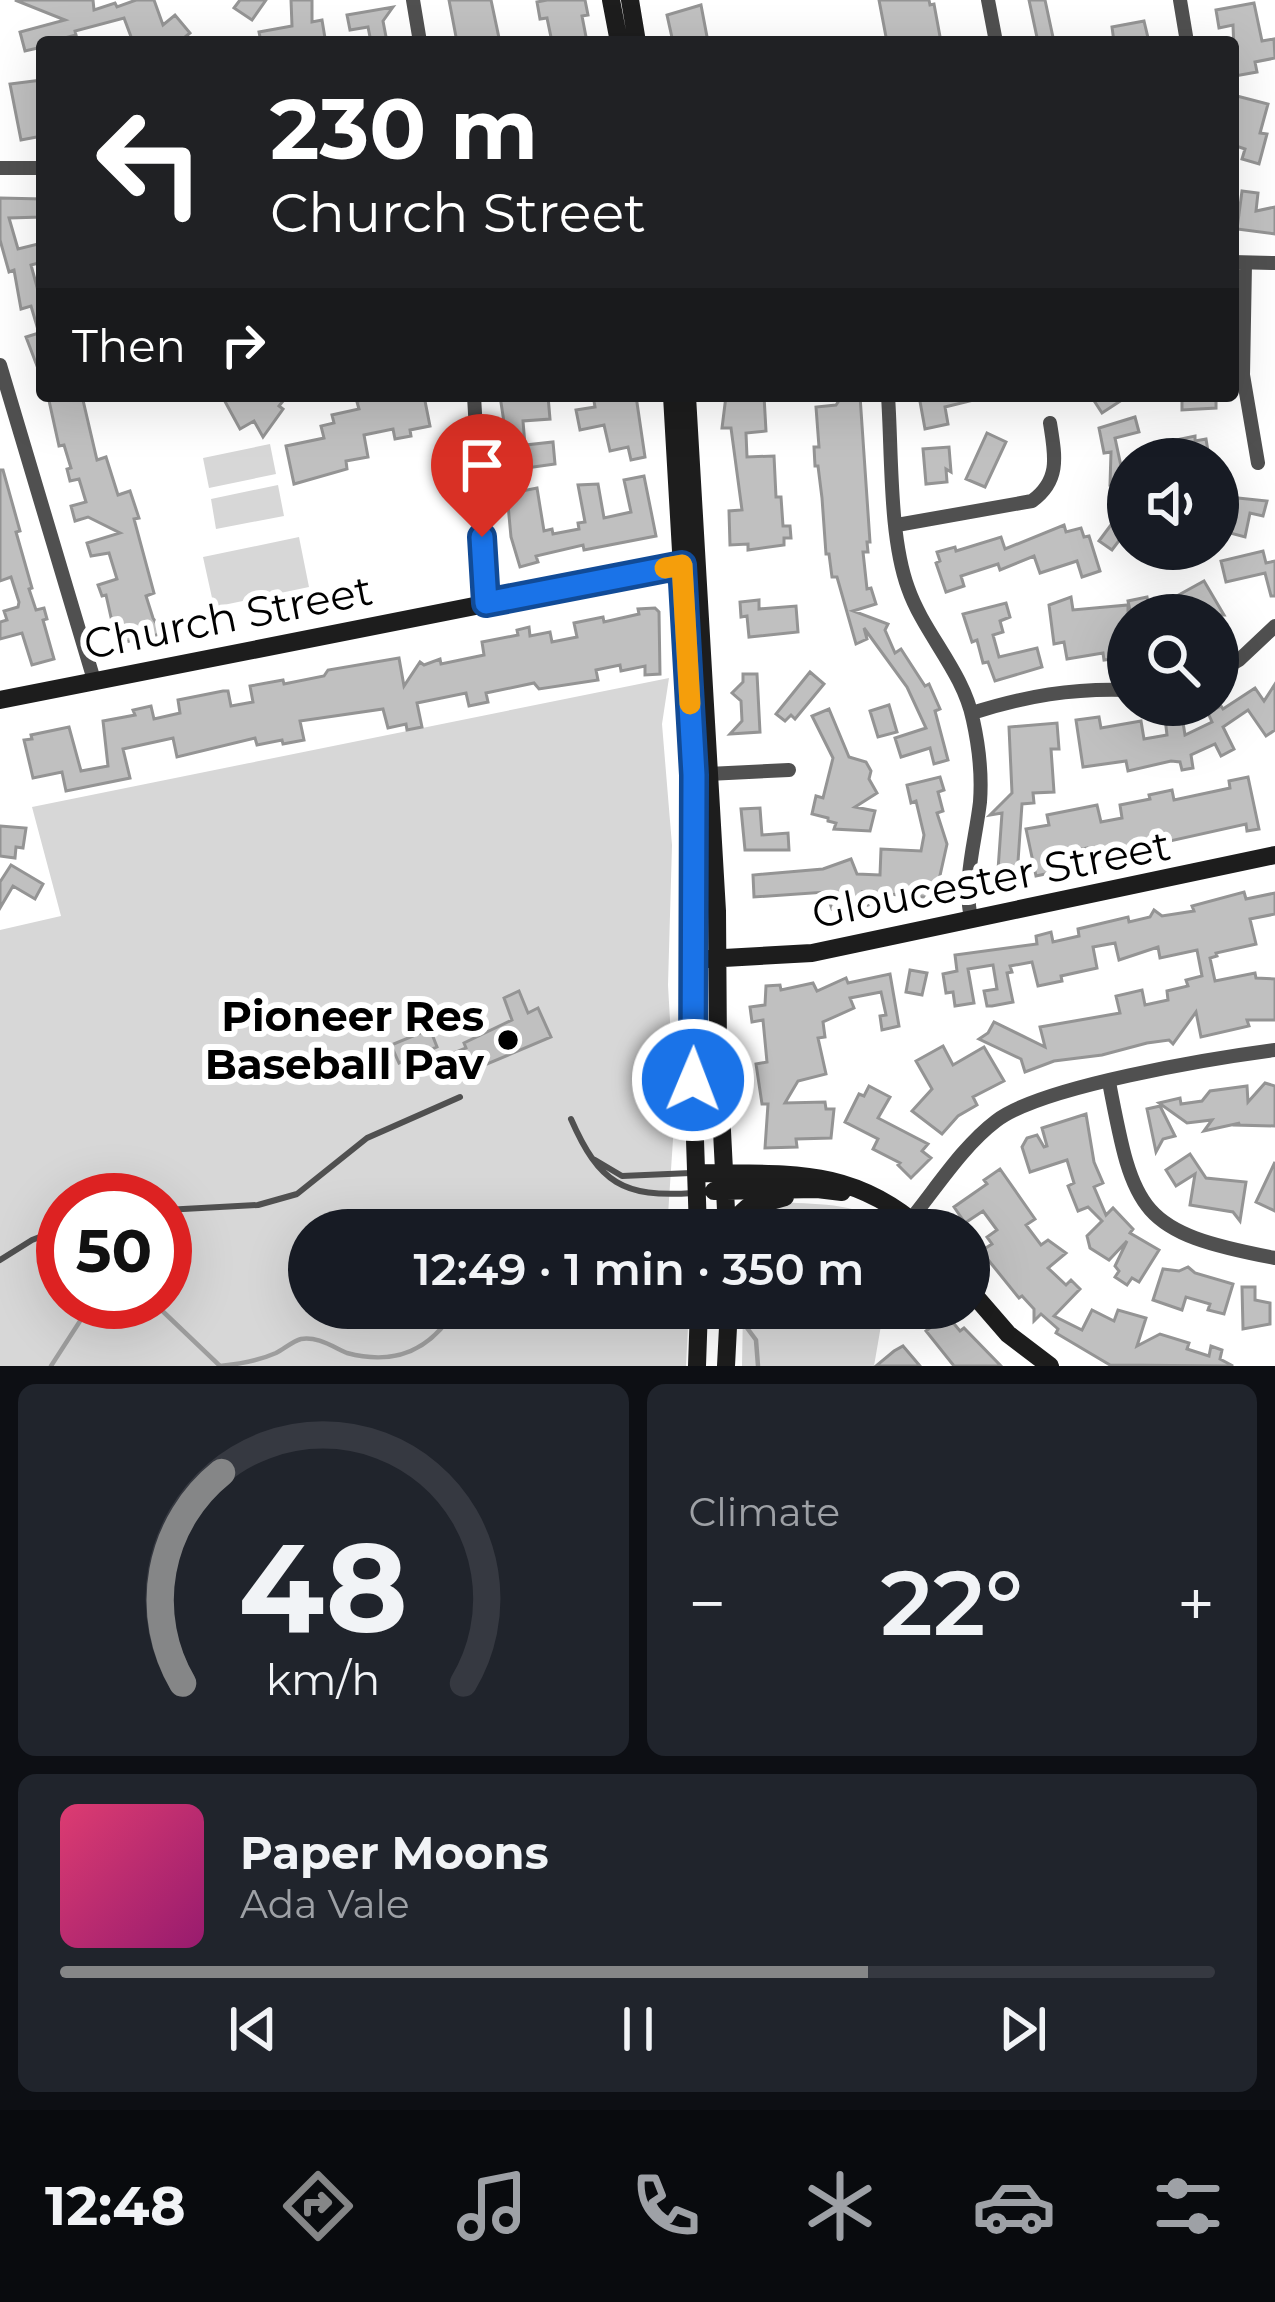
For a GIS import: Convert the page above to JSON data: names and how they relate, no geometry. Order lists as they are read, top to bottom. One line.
{"streets":{"street":["Church Street","Gloucester Street"]},"places":["Pioneer Res Baseball Pav"],"page":{"turn":["230 m","Church Street"],"then":"Then","limit":"50","trip":"12:49 · 1 min · 350 m","tile":"Climate","heat":["−","22°","+"],"song":["Paper Moons","Ada Vale"],"tabs":"12:48","gauge":["48","km/h"]}}
